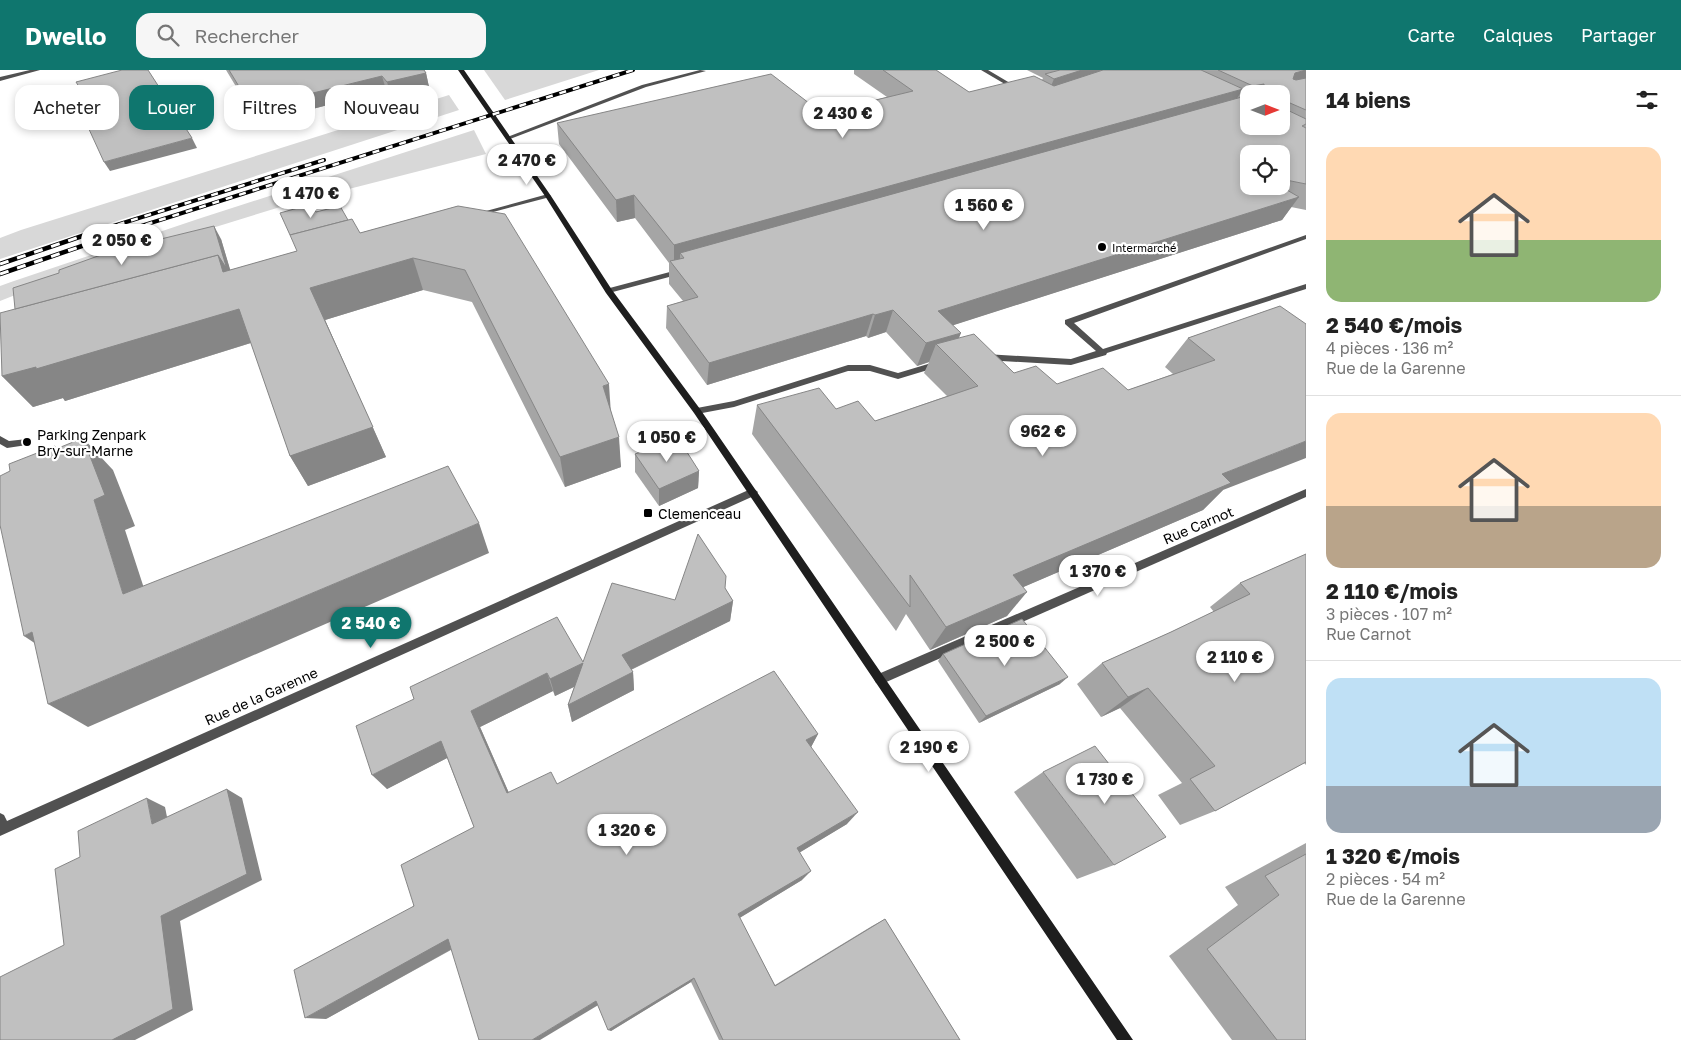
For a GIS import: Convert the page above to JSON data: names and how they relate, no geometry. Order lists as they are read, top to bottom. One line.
{"streets":{"street":["Rue Carnot","Rue de la Garenne"]},"places":{"other":["Intermarché","Parking Zenpark Bry-sur-Marne"],"transit":["Clemenceau"]},"north":"right","page":{"header":"Dwello","search":"Rechercher","nav":["Carte","Calques","Partager"],"heading":"14 biens","chip":["Acheter","Louer","Filtres","Nouveau"],"price":["2 430 €","2 470 €","1 470 €","1 560 €","2 050 €","962 €","1 050 €","1 370 €","2 540 €","2 500 €","2 110 €","2 190 €","1 730 €","1 320 €"],"list":[{"name":"2 540 €/mois","note":"4 pièces · 136 m² · Rue de la Garenne"},{"name":"2 110 €/mois","note":"3 pièces · 107 m² · Rue Carnot"},{"name":"1 320 €/mois","note":"2 pièces · 54 m² · Rue de la Garenne"}]}}
